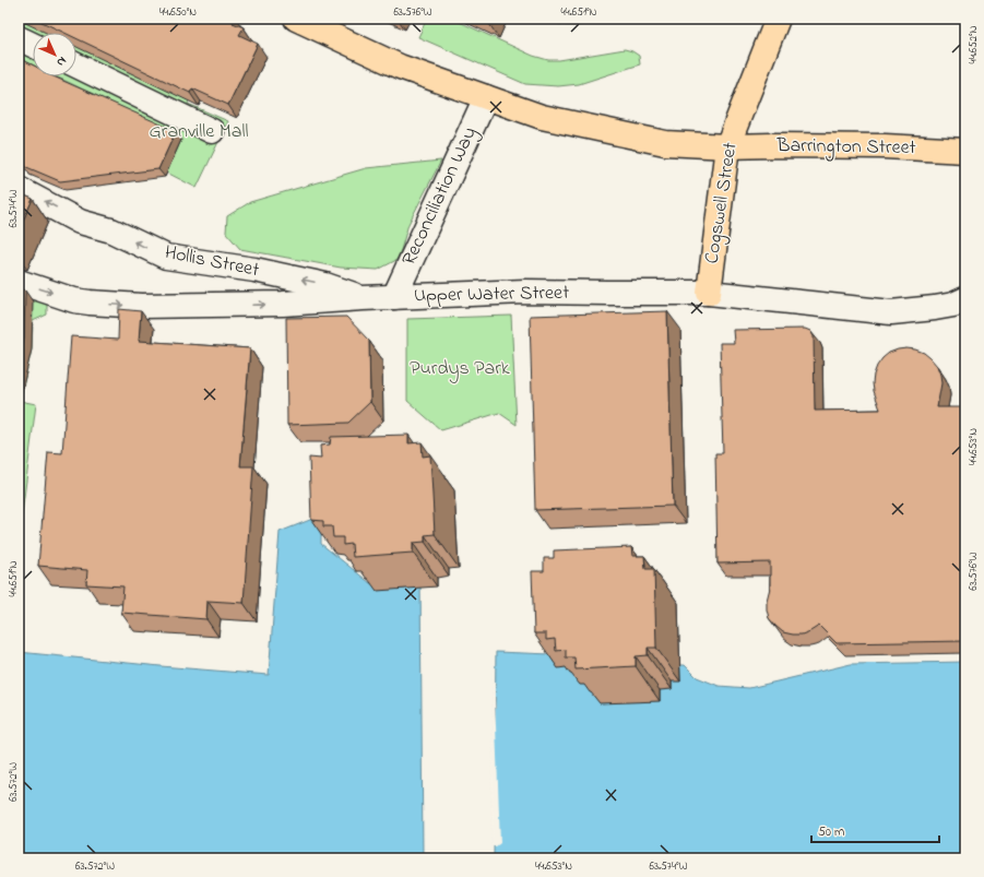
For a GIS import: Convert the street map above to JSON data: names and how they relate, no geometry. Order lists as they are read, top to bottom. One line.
{"streets":{"main road":["Barrington Street","Cogswell Street"],"street":["Reconciliation Way","Hollis Street","Upper Water Street"]},"crossings":[["Barrington Street","Reconciliation Way"],["Barrington Street","Cogswell Street"],["Reconciliation Way","Upper Water Street"],["Cogswell Street","Upper Water Street"],["Hollis Street","Upper Water Street"]],"one_way":["Upper Water Street"],"parks":["Granville Mall","Purdys Park"],"scale_bar":"50 m","north":"bottom right","coordinates":["44.650°N","63.576°W","44.651°N","44.652°N","63.574°W","44.653°N","63.572°W"]}
